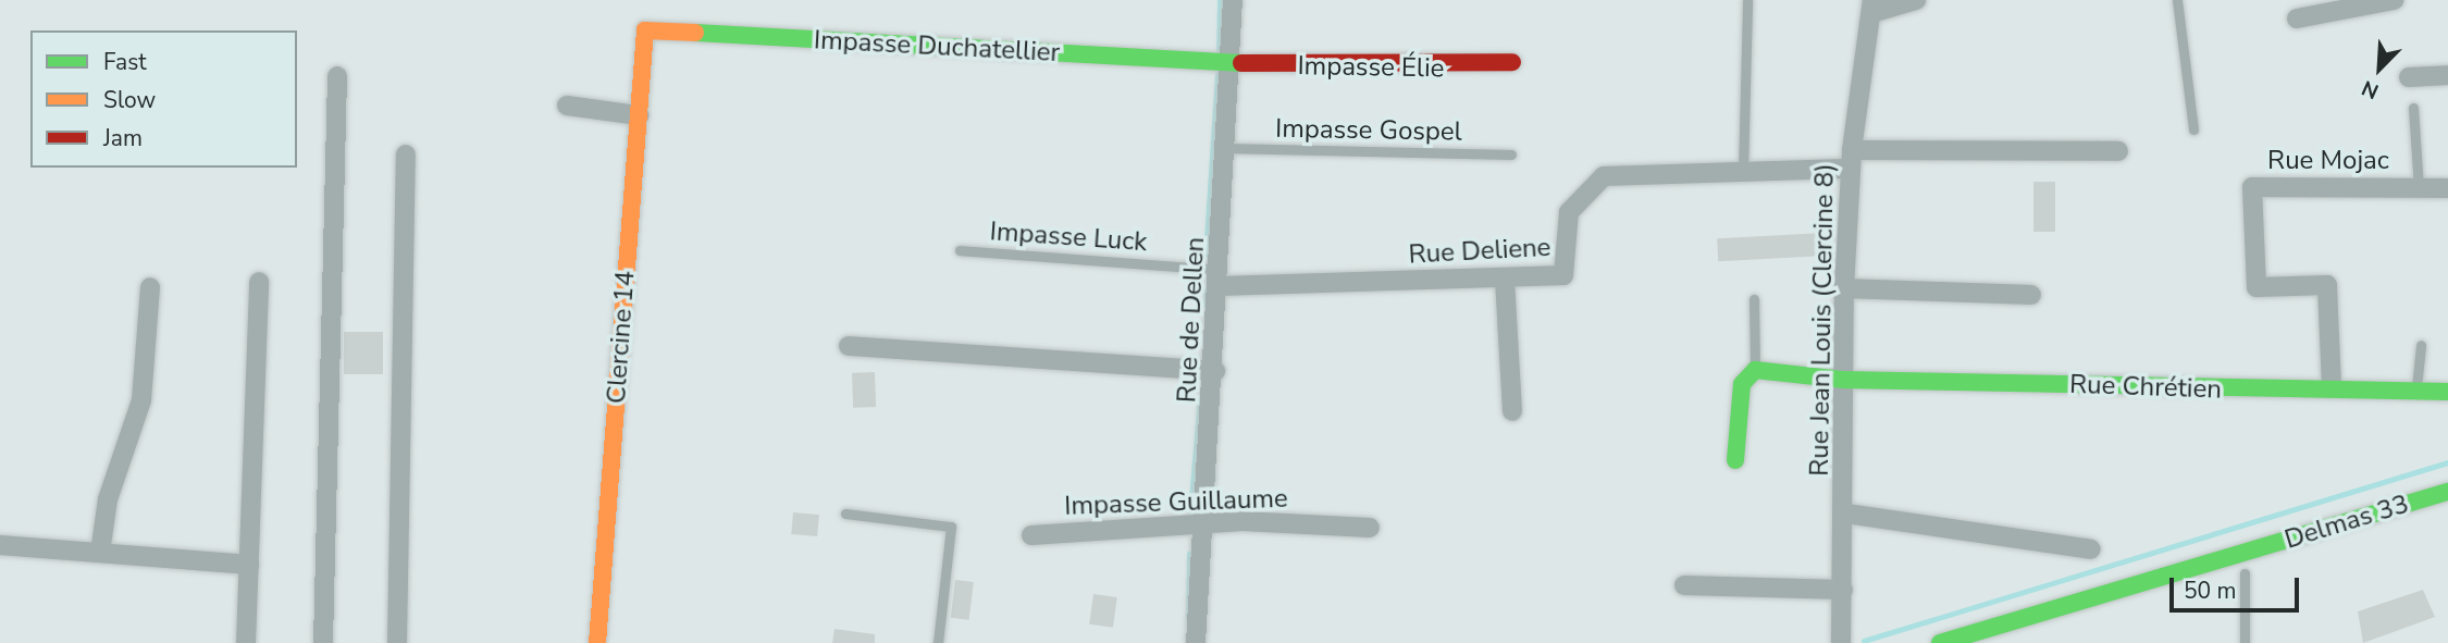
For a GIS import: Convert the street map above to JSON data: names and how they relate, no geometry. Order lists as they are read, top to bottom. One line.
{"streets":{"street":["Impasse Duchatellier","Impasse Élie","Rue Mojac","Rue Deliene","Rue de Dellen","Rue Jean Louis (Clercine 8)","Clercine 14","Rue Chrétien","Impasse Guillaume","Delmas 33"],"lane":["Impasse Gospel","Impasse Luck"]},"crossings":[["Impasse Duchatellier","Impasse Élie"],["Impasse Duchatellier","Rue de Dellen"],["Impasse Duchatellier","Clercine 14"],["Impasse Élie","Rue de Dellen"],["Impasse Gospel","Rue de Dellen"],["Rue Mojac","Rue Chrétien"],["Impasse Luck","Rue Deliene"],["Impasse Luck","Rue de Dellen"],["Rue Deliene","Rue de Dellen"],["Rue Deliene","Rue Jean Louis (Clercine 8)"],["Rue de Dellen","Impasse Guillaume"],["Rue Jean Louis (Clercine 8)","Rue Chrétien"]],"legend":["Fast","Slow","Jam"],"scale_bar":"50 m","north":"bottom left"}
